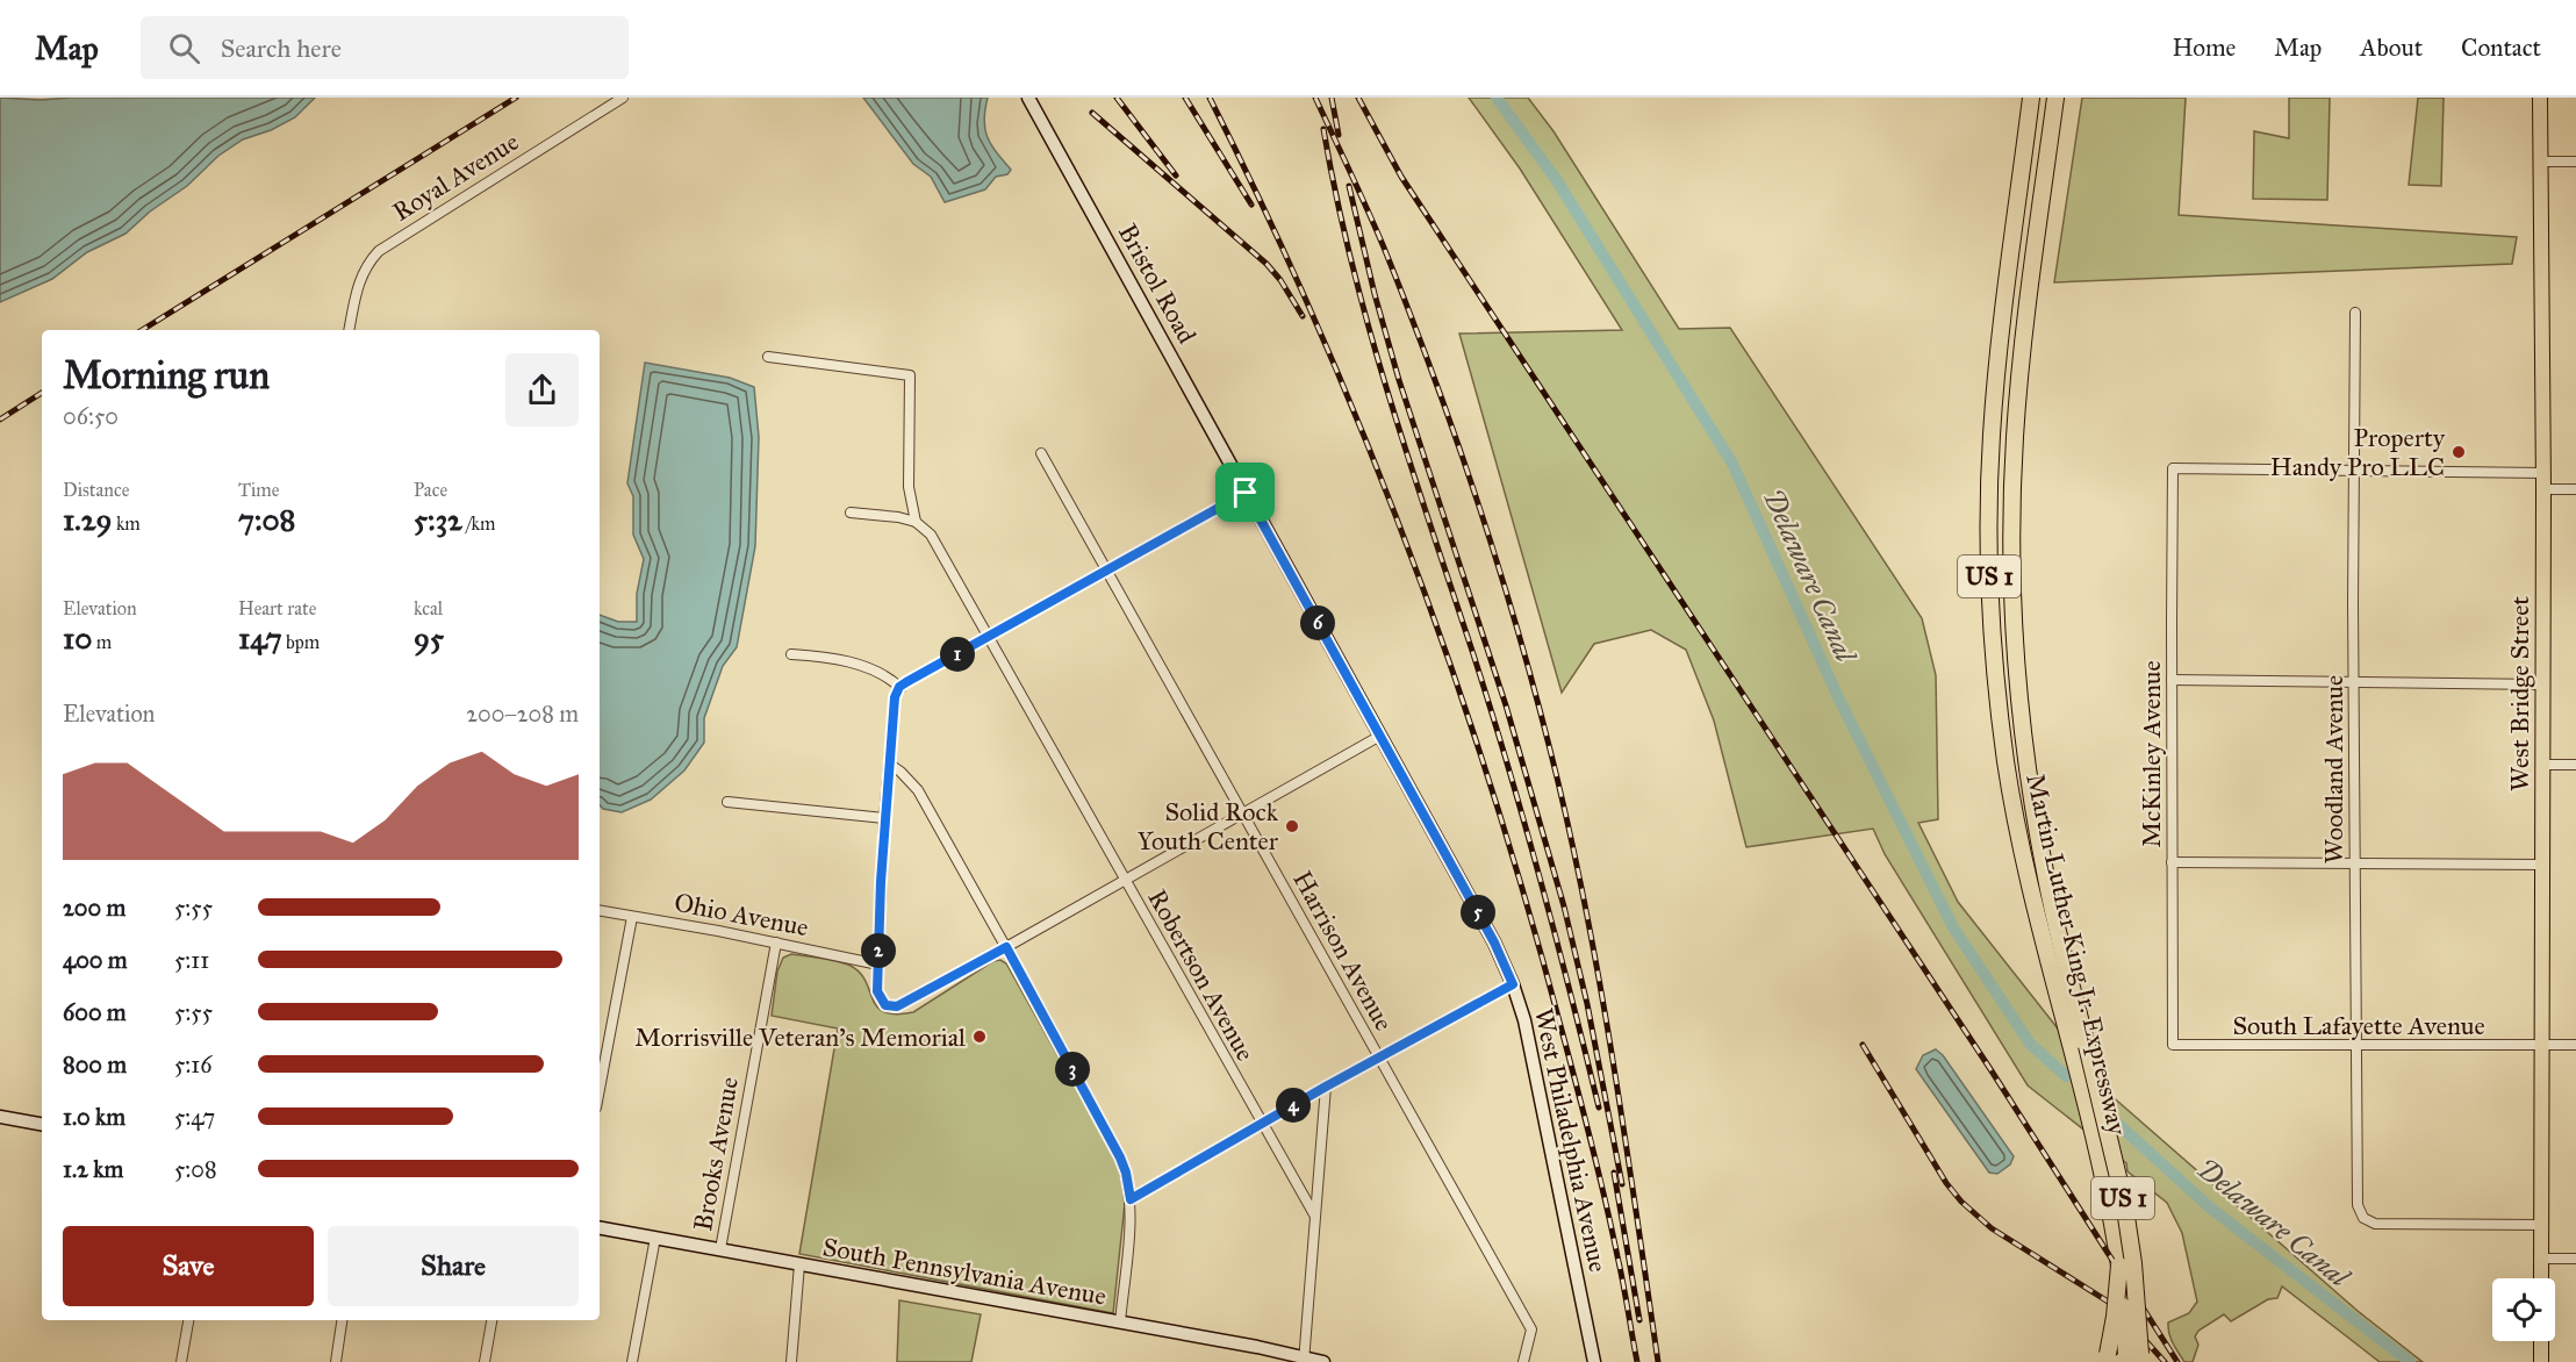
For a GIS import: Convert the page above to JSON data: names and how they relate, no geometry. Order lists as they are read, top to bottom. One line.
{"streets":{"highway":["US 1","Martin Luther King Jr. Expressway"],"main road":["Bristol Road","West Bridge Street","West Philadelphia Avenue","South Pennsylvania Avenue"],"street":["Royal Avenue","McKinley Avenue","Woodland Avenue","Ohio Avenue","Harrison Avenue","Robertson Avenue","South Lafayette Avenue","Brooks Avenue"]},"crossings":[["Bristol Road","West Philadelphia Avenue"],["West Bridge Street","Woodland Avenue"],["West Bridge Street","South Lafayette Avenue"],["McKinley Avenue","Woodland Avenue"],["McKinley Avenue","South Lafayette Avenue"],["Woodland Avenue","South Lafayette Avenue"],["Ohio Avenue","Brooks Avenue"],["Brooks Avenue","South Pennsylvania Avenue"]],"water":["Delaware Canal"],"places":["Property Handy Pro LLC","Solid Rock Youth Center","Morrisville Veteran's Memorial"],"page":{"header":"Map","search":"Search here","nav":["Home","Map","About","Contact"],"heading":["Morning run","06:50"],"stats":[["Distance","1.29 km"],["Time","7:08"],["Pace","5:32 /km"],["Elevation","10 m"],["Heart rate","147 bpm"],["kcal","95"]],"pins":["6","1","5","2","3","4"],"chart":["Elevation","200–208 m"],"list":[{"name":"200 m","note":"5:55"},{"name":"400 m","note":"5:11"},{"name":"600 m","note":"5:55"},{"name":"800 m","note":"5:16"},{"name":"1.0 km","note":"5:47"},{"name":"1.2 km","note":"5:08"}],"buttons":["Save","Share"]}}
